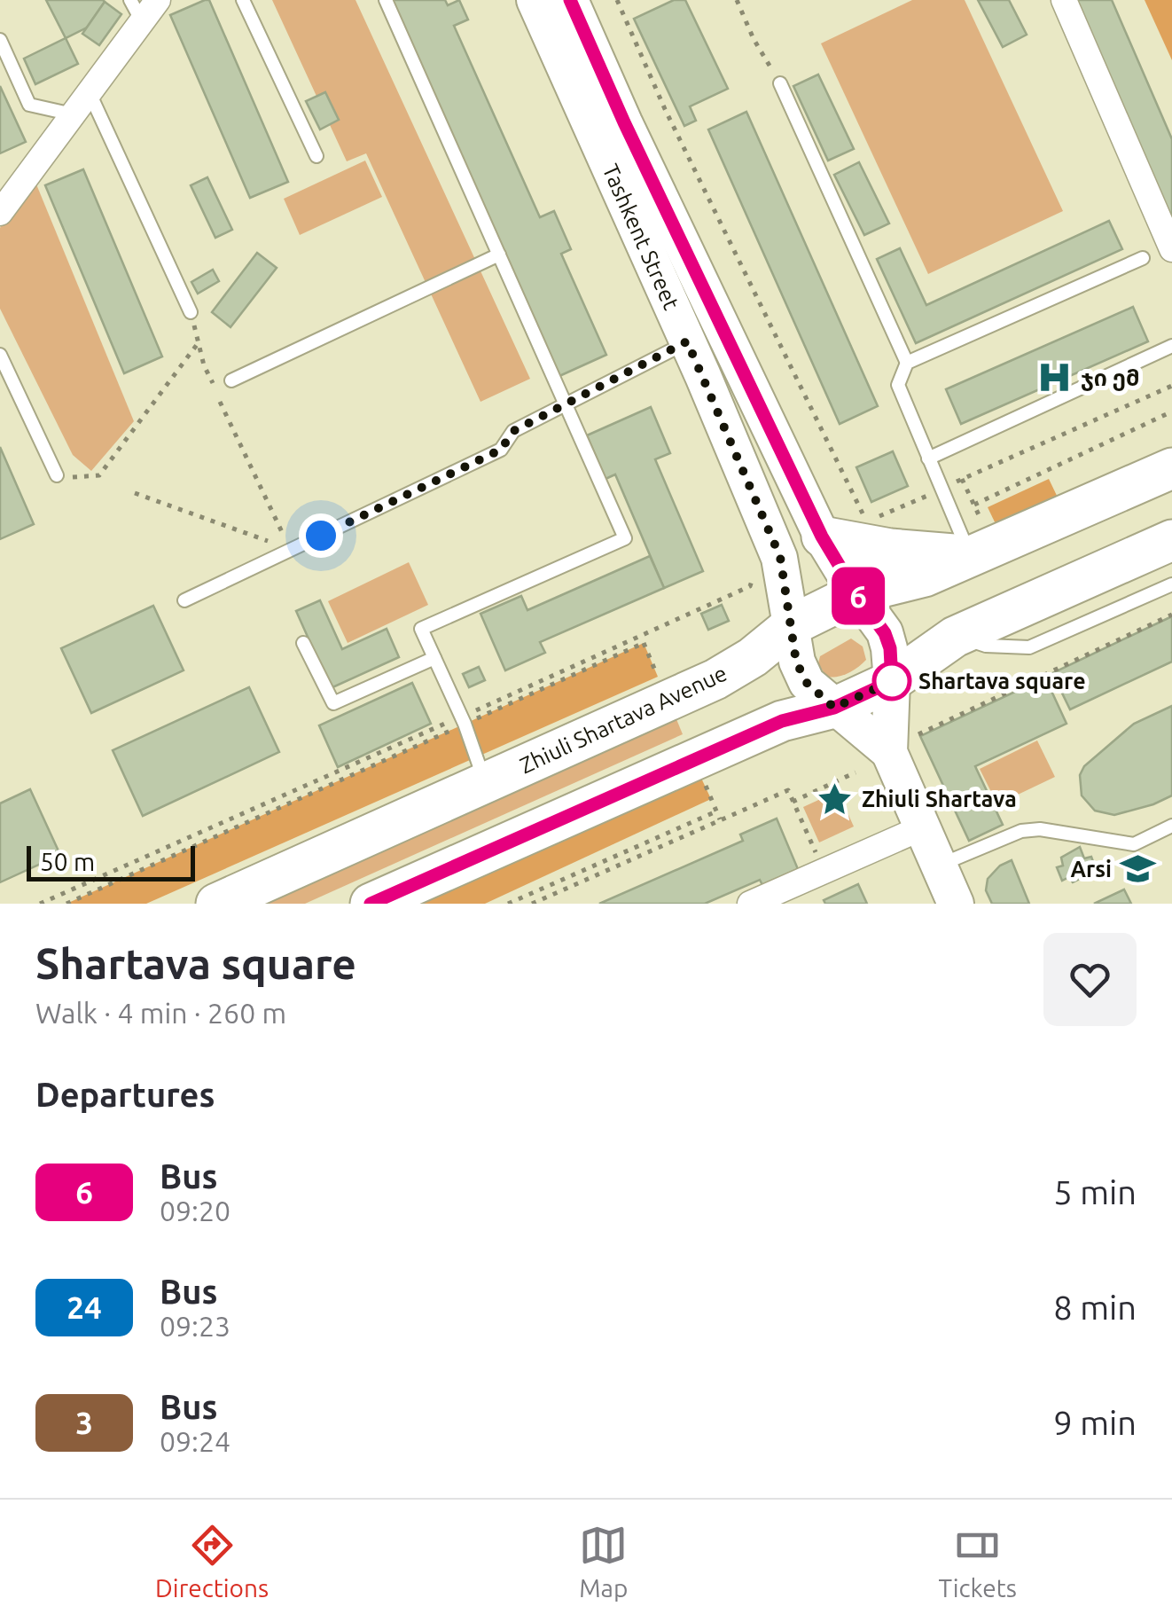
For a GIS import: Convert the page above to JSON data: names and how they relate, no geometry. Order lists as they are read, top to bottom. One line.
{"streets":{"main road":["Tashkent Street","Zhiuli Shartava Avenue"]},"crossings":[["Tashkent Street","Zhiuli Shartava Avenue"]],"places":{"hospital":["ჯი ემ"],"other":["Shartava square"],"place":["Zhiuli Shartava"],"school or university":["Arsi"]},"lines":["bus line 6"],"scale_bar":"50 m","page":{"on_map":"6","scale":"50 m","heading":[["Shartava square","Walk · 4 min · 260 m"],"Departures"],"list":[{"mark":"6","name":"Bus","note":"09:20","value":"5 min"},{"mark":"24","name":"Bus","note":"09:23","value":"8 min"},{"mark":"3","name":"Bus","note":"09:24","value":"9 min"}],"tabs":["Directions","Map","Tickets"]}}
